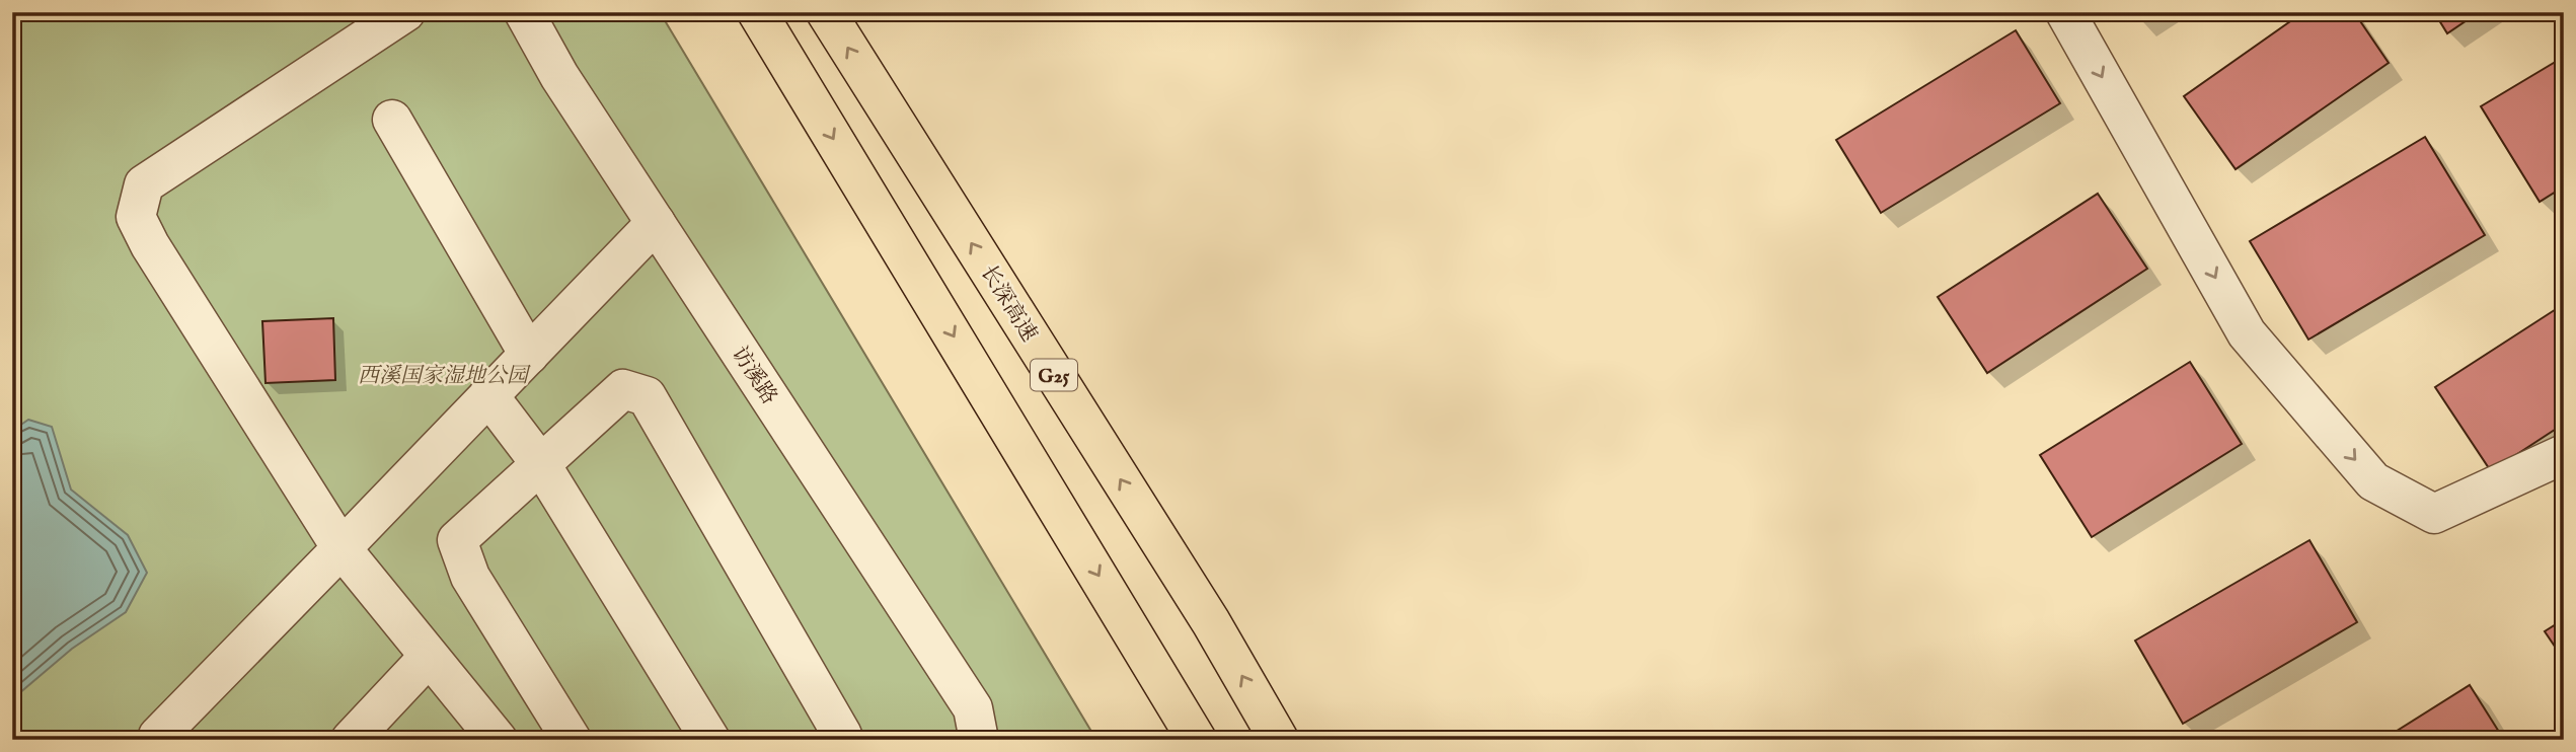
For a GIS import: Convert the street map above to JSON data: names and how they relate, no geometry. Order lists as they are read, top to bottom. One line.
{"streets":{"highway":["长深高速","G25"],"street":["访溪路"]},"parks":["西溪国家湿地公园"]}
